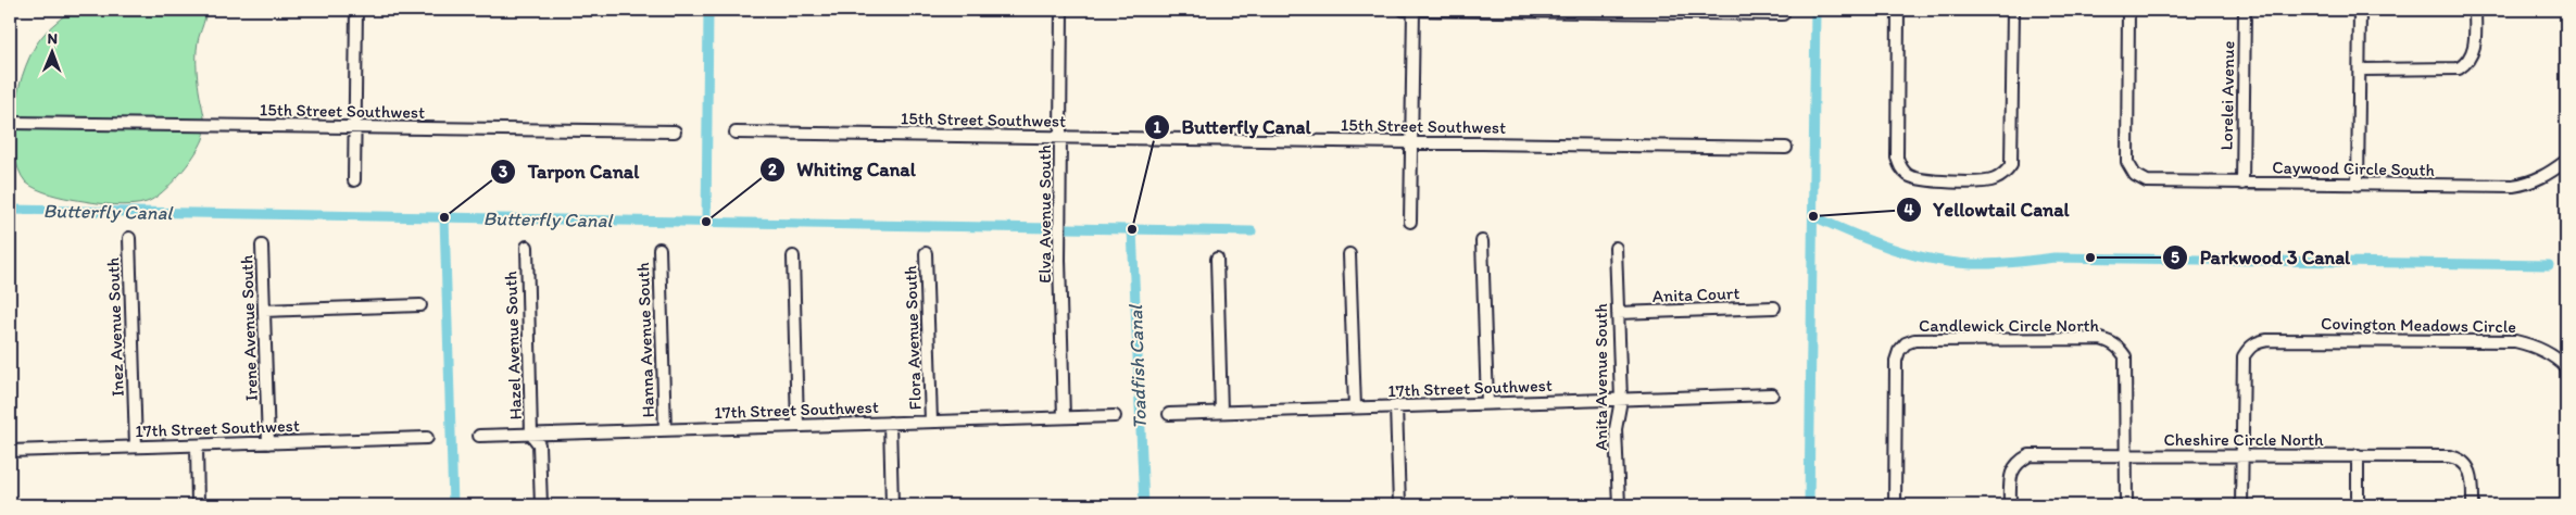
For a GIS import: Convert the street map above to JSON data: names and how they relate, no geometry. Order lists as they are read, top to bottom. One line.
{"streets":{"street":["Lorelei Avenue","15th Street Southwest","Caywood Circle South","Elva Avenue South","Anita Court","Candlewick Circle North","Covington Meadows Circle","Inez Avenue South","Irene Avenue South","Flora Avenue South","Hanna Avenue South","Hazel Avenue South","Anita Avenue South","17th Street Southwest","Cheshire Circle North"]},"crossings":[["Lorelei Avenue","Caywood Circle South"],["15th Street Southwest","Elva Avenue South"],["Elva Avenue South","17th Street Southwest"],["Anita Court","Anita Avenue South"],["Candlewick Circle North","Cheshire Circle North"],["Covington Meadows Circle","Cheshire Circle North"],["Inez Avenue South","17th Street Southwest"],["Irene Avenue South","17th Street Southwest"],["Flora Avenue South","17th Street Southwest"],["Hanna Avenue South","17th Street Southwest"],["Hazel Avenue South","17th Street Southwest"],["Anita Avenue South","17th Street Southwest"]],"water":["Butterfly Canal","Toadfish Canal"],"places":["Yellowtail Canal","Tarpon Canal","Whiting Canal","Butterfly Canal","Parkwood 3 Canal"],"north":"top"}
